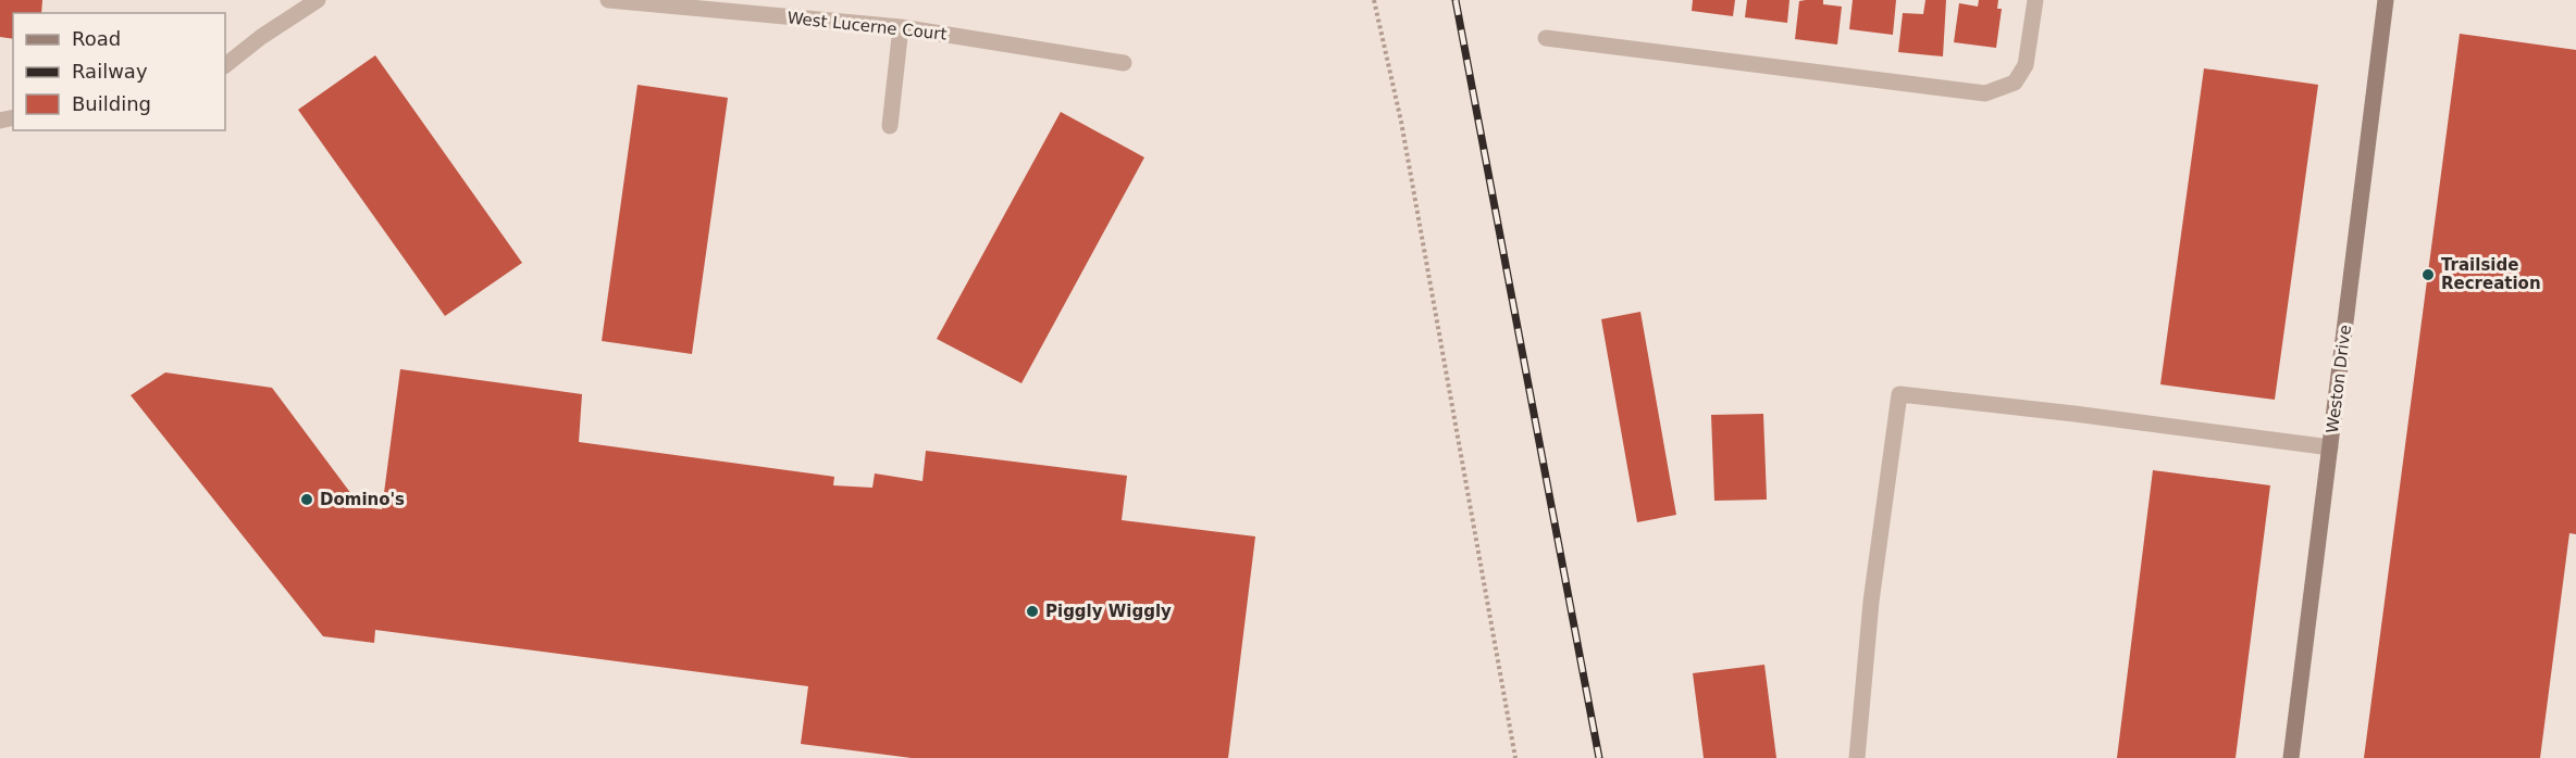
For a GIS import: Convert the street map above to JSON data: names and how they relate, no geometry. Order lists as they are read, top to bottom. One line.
{"streets":{"street":["West Lucerne Court","Weston Drive"]},"places":["Trailside Recreation","Domino's","Piggly Wiggly"],"legend":["Road","Railway","Building"]}
